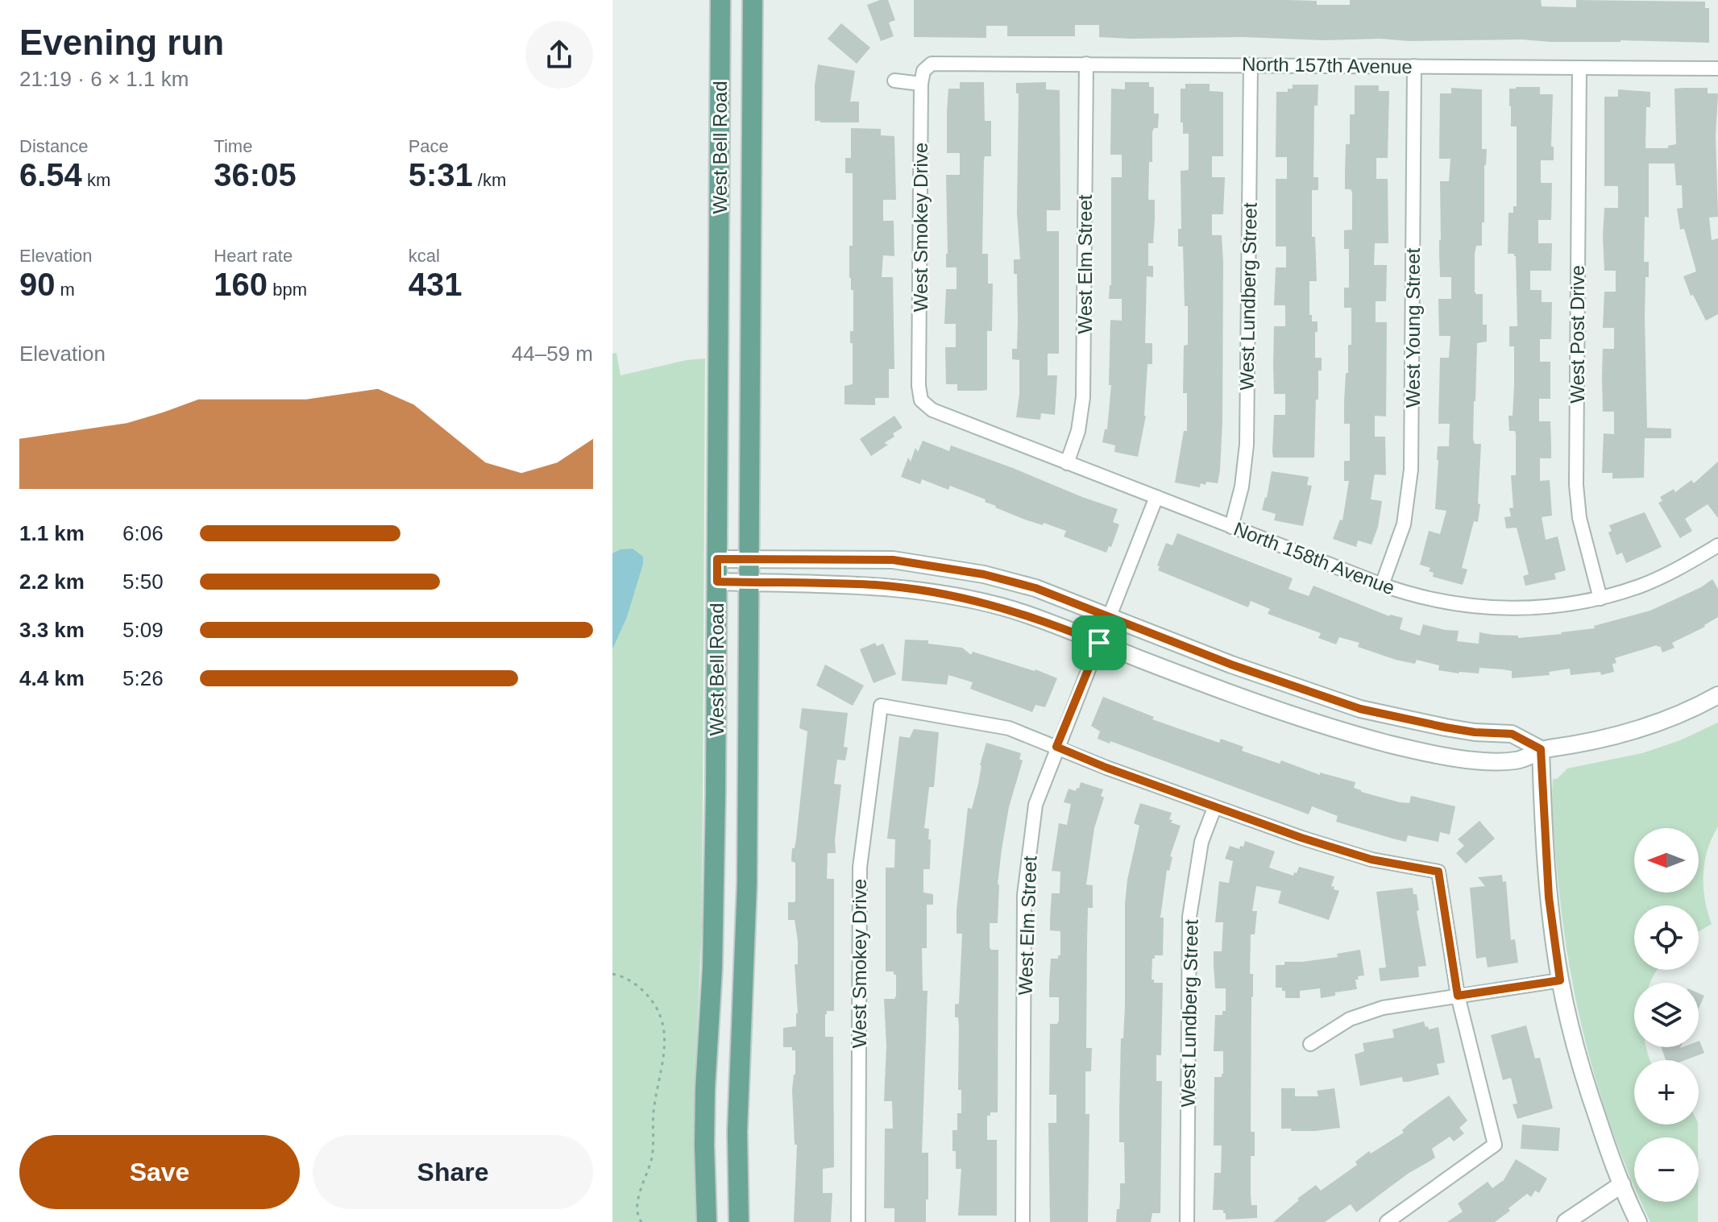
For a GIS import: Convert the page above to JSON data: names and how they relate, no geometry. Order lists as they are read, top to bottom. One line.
{"streets":{"main road":["West Bell Road"],"street":["North 157th Avenue","West Smokey Drive","West Elm Street","West Lundberg Street","West Young Street","West Post Drive","North 158th Avenue"]},"crossings":[["North 157th Avenue","West Smokey Drive"],["North 157th Avenue","West Elm Street"],["North 157th Avenue","West Lundberg Street"],["North 157th Avenue","West Young Street"],["North 157th Avenue","West Post Drive"],["West Smokey Drive","West Elm Street"],["West Smokey Drive","North 158th Avenue"],["West Elm Street","North 158th Avenue"],["West Lundberg Street","North 158th Avenue"],["West Young Street","North 158th Avenue"],["West Post Drive","North 158th Avenue"]],"north":"left","page":{"heading":["Evening run","21:19 · 6 × 1.1 km"],"stats":[["Distance","6.54 km"],["Time","36:05"],["Pace","5:31 /km"],["Elevation","90 m"],["Heart rate","160 bpm"],["kcal","431"]],"chart":["Elevation","44–59 m"],"list":[{"name":"1.1 km","note":"6:06"},{"name":"2.2 km","note":"5:50"},{"name":"3.3 km","note":"5:09"},{"name":"4.4 km","note":"5:26"}],"map_buttons":["+","−"],"buttons":["Save","Share"]}}
